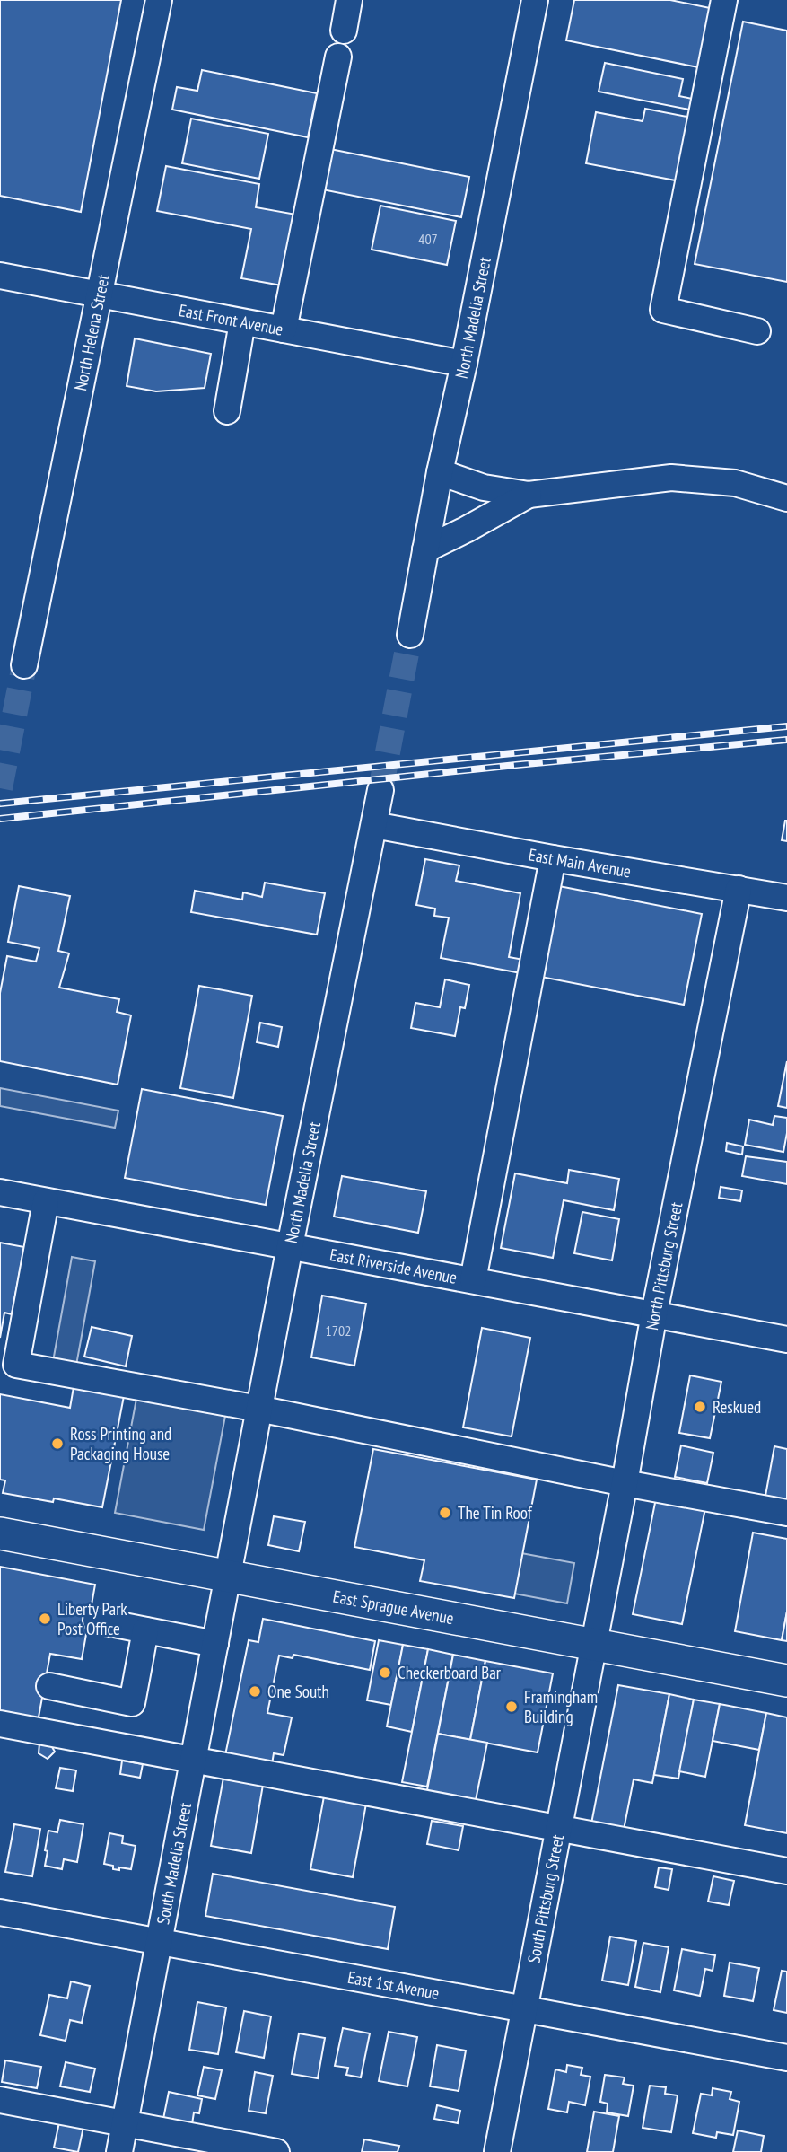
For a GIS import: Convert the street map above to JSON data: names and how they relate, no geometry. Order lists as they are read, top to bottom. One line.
{"streets":{"main road":["East Sprague Avenue"],"street":["North Madelia Street","East Front Avenue","North Helena Street","East Main Avenue","East Riverside Avenue","North Pittsburg Street","South Madelia Street","South Pittsburg Street","East 1st Avenue"]},"crossings":[["North Madelia Street","East Front Avenue"],["North Madelia Street","East Main Avenue"],["North Madelia Street","East Riverside Avenue"],["North Madelia Street","East Sprague Avenue"],["North Madelia Street","South Madelia Street"],["East Front Avenue","North Helena Street"],["East Main Avenue","North Pittsburg Street"],["East Riverside Avenue","North Pittsburg Street"],["North Pittsburg Street","East Sprague Avenue"],["North Pittsburg Street","South Pittsburg Street"],["East Sprague Avenue","South Madelia Street"],["East Sprague Avenue","South Pittsburg Street"],["South Madelia Street","East 1st Avenue"],["South Pittsburg Street","East 1st Avenue"]],"places":["Reskued","Ross Printing and Packaging House","The Tin Roof","Liberty Park Post Office","Checkerboard Bar","One South","Framingham Building"],"house_numbers":["407","1702"]}
